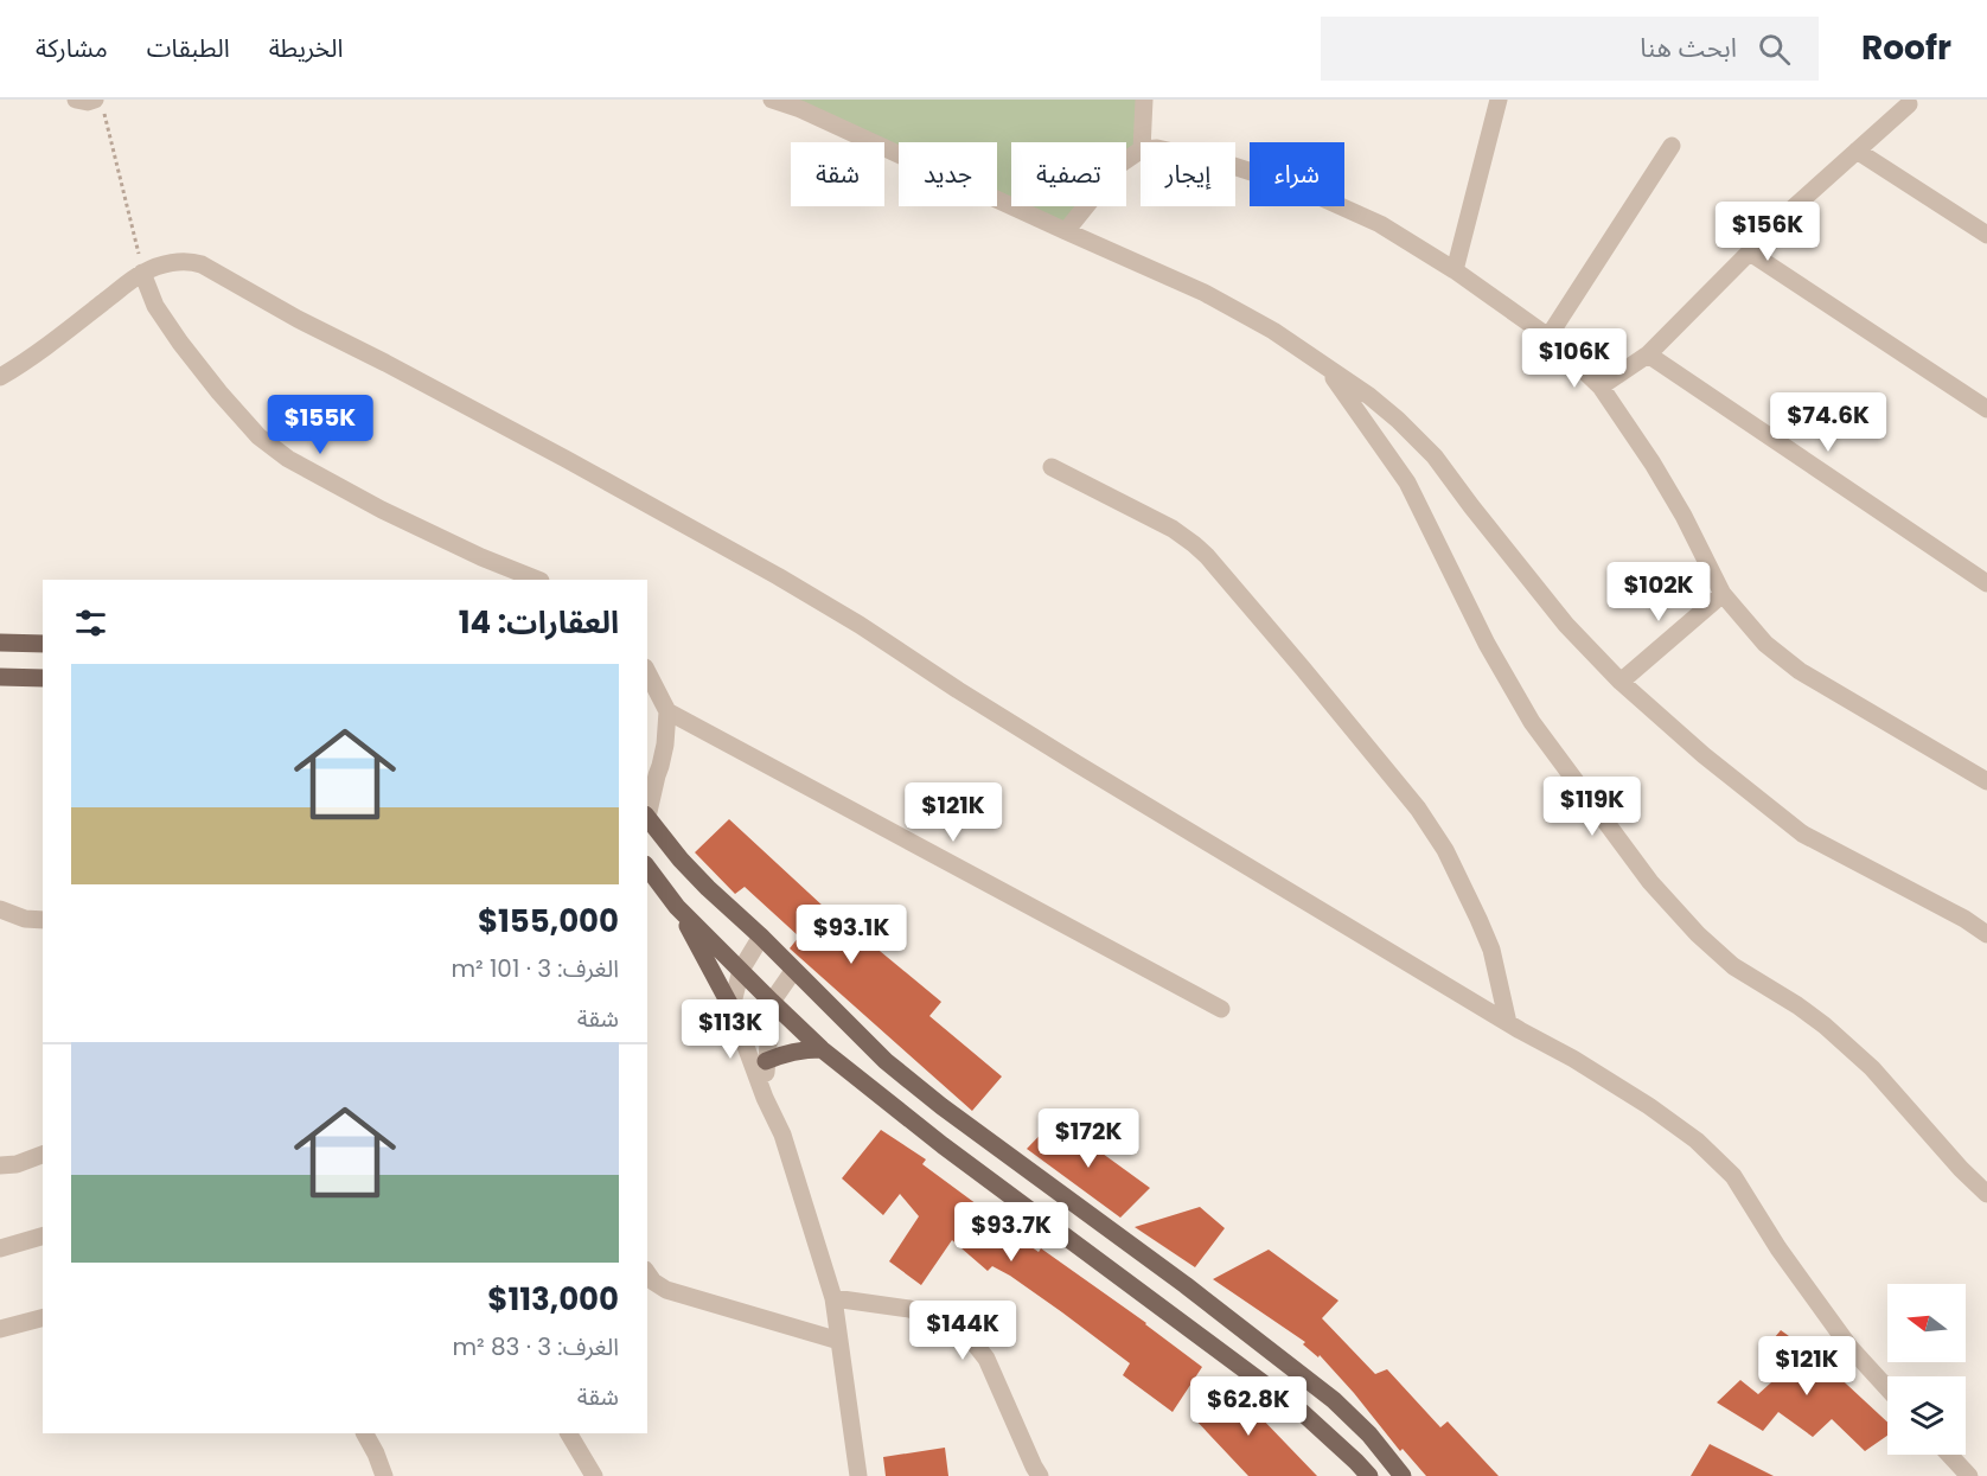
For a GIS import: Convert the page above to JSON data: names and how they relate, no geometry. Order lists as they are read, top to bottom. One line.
{"north":"left","page":{"header":"Roofr","search":"ابحث هنا","nav":["الخريطة","الطبقات","مشاركة"],"chip":["شراء","إيجار","تصفية","جديد","شقة"],"price":["$156K","$106K","$74.6K","$155K","$102K","$119K","$121K","$93.1K","$113K","$172K","$93.7K","$144K","$121K","$62.8K"],"heading":"العقارات: 14","list":[{"name":"$155,000","note":"الغرف: 3 · 101 m² · شقة"},{"name":"$113,000","note":"الغرف: 3 · 83 m² · شقة"}]}}
